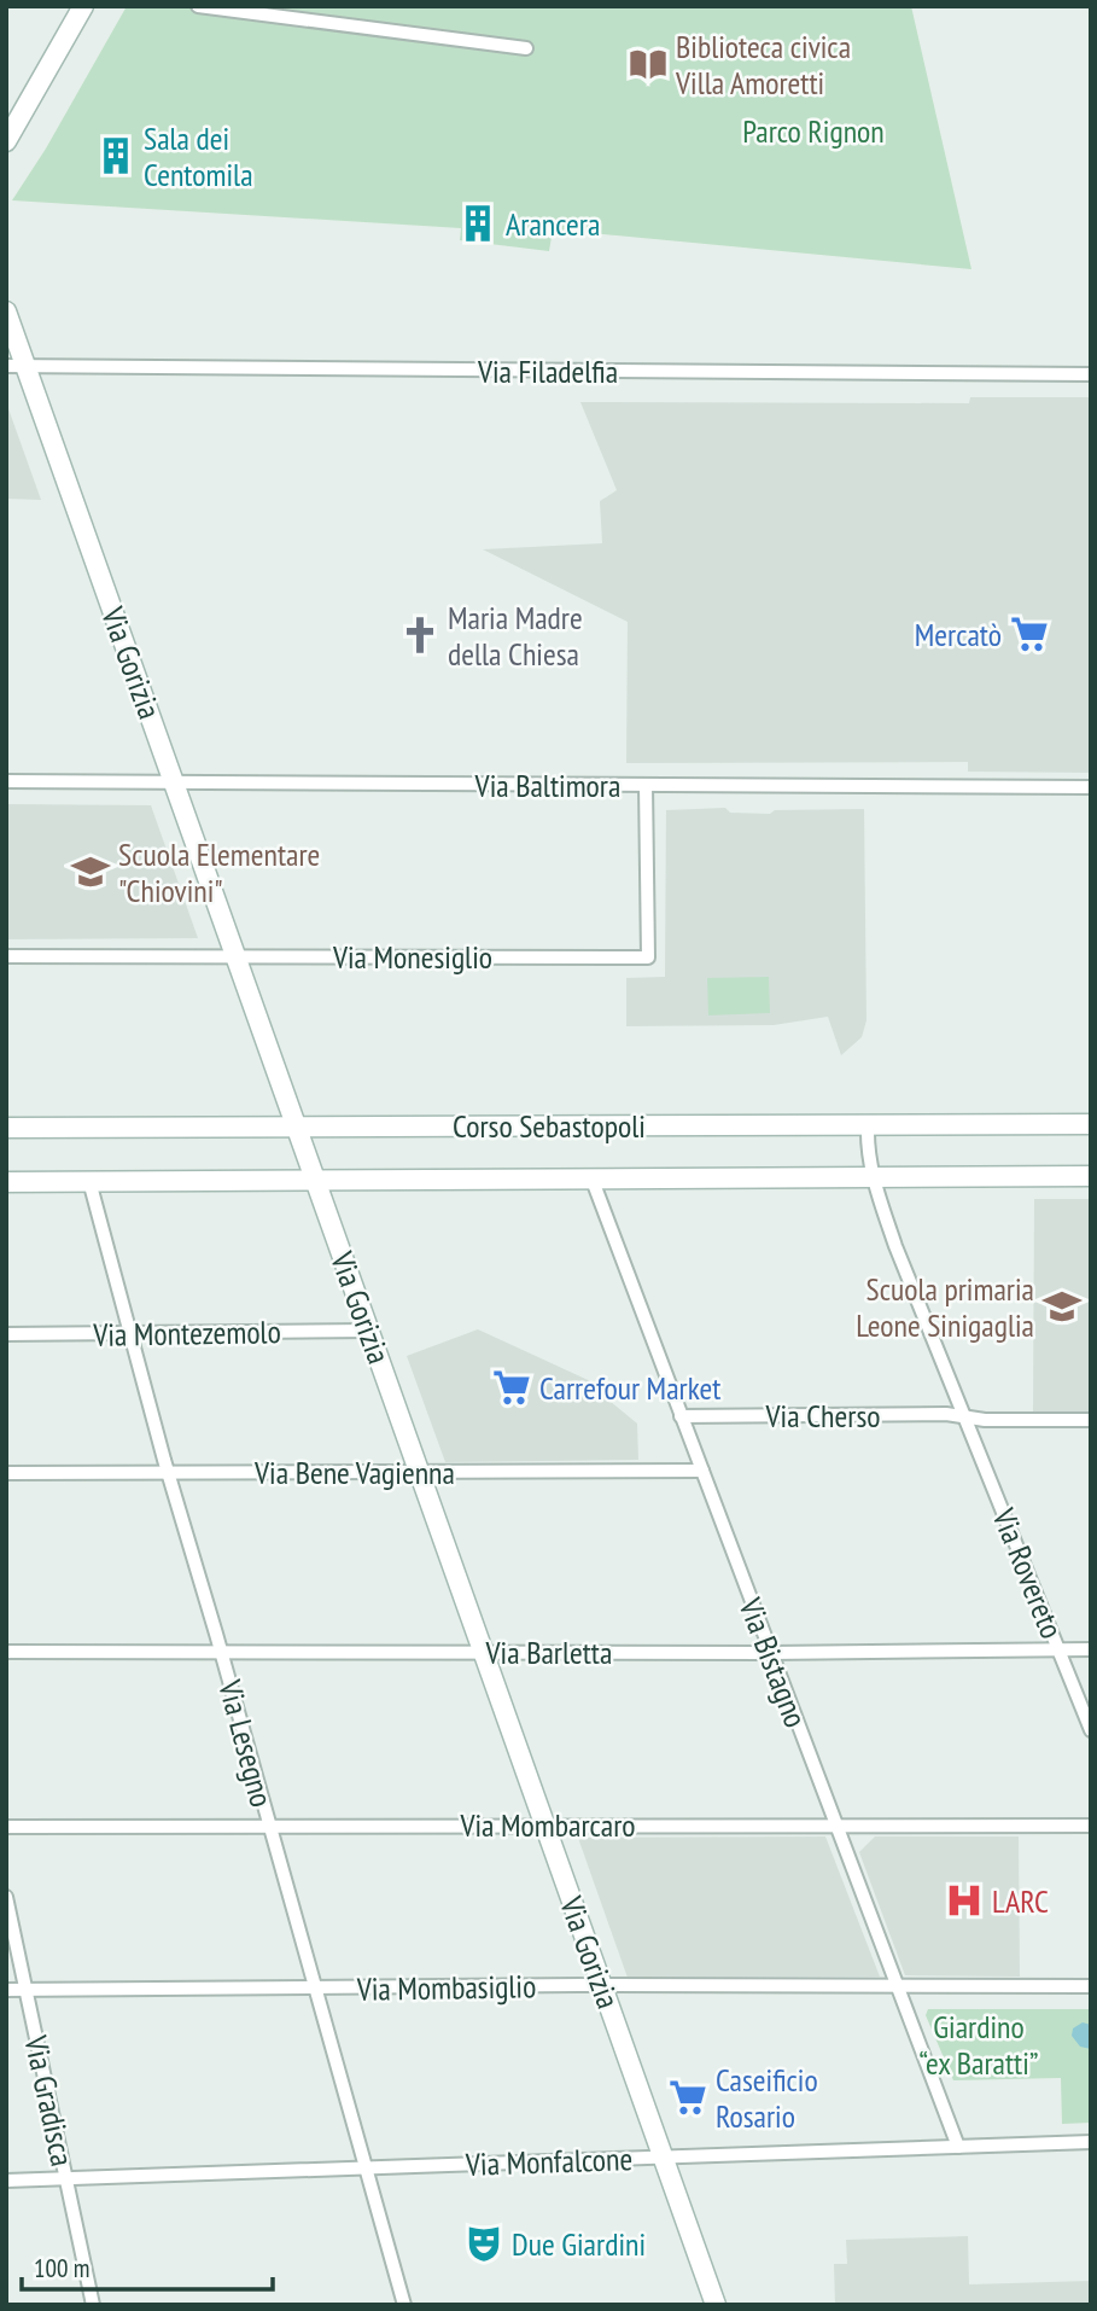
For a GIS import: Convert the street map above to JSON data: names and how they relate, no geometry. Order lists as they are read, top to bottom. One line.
{"streets":{"main road":["Via Gorizia","Corso Sebastopoli"],"street":["Via Filadelfia","Via Baltimora","Via Monesiglio","Via Montezemolo","Via Cherso","Via Bene Vagienna","Via Rovereto","Via Barletta","Via Bistagno","Via Lesegno","Via Mombarcaro","Via Mombasiglio","Via Gradisca","Via Monfalcone"]},"crossings":[["Via Filadelfia","Via Gorizia"],["Via Gorizia","Via Baltimora"],["Via Gorizia","Via Monesiglio"],["Via Gorizia","Corso Sebastopoli"],["Via Gorizia","Via Montezemolo"],["Via Gorizia","Via Bene Vagienna"],["Via Gorizia","Via Barletta"],["Via Gorizia","Via Mombarcaro"],["Via Gorizia","Via Mombasiglio"],["Via Gorizia","Via Monfalcone"],["Via Baltimora","Via Monesiglio"],["Corso Sebastopoli","Via Rovereto"],["Corso Sebastopoli","Via Bistagno"],["Corso Sebastopoli","Via Lesegno"],["Via Montezemolo","Via Lesegno"],["Via Cherso","Via Rovereto"],["Via Cherso","Via Bistagno"],["Via Bene Vagienna","Via Bistagno"],["Via Bene Vagienna","Via Lesegno"],["Via Rovereto","Via Barletta"],["Via Barletta","Via Bistagno"],["Via Barletta","Via Lesegno"],["Via Bistagno","Via Mombarcaro"],["Via Bistagno","Via Mombasiglio"],["Via Bistagno","Via Monfalcone"],["Via Lesegno","Via Mombarcaro"],["Via Lesegno","Via Mombasiglio"],["Via Lesegno","Via Monfalcone"],["Via Mombasiglio","Via Gradisca"],["Via Gradisca","Via Monfalcone"]],"parks":["Parco Rignon","Giardino “ex Baratti”"],"places":{"library":["Biblioteca civica Villa Amoretti"],"building":["Sala dei Centomila","Arancera"],"supermarket":["Mercatò","Carrefour Market","Caseificio Rosario"],"church":["Maria Madre della Chiesa"],"school or university":["Scuola Elementare \"Chiovini\"","Scuola primaria Leone Sinigaglia"],"hospital":["LARC"],"theatre":["Due Giardini"]},"scale_bar":"100 m"}
